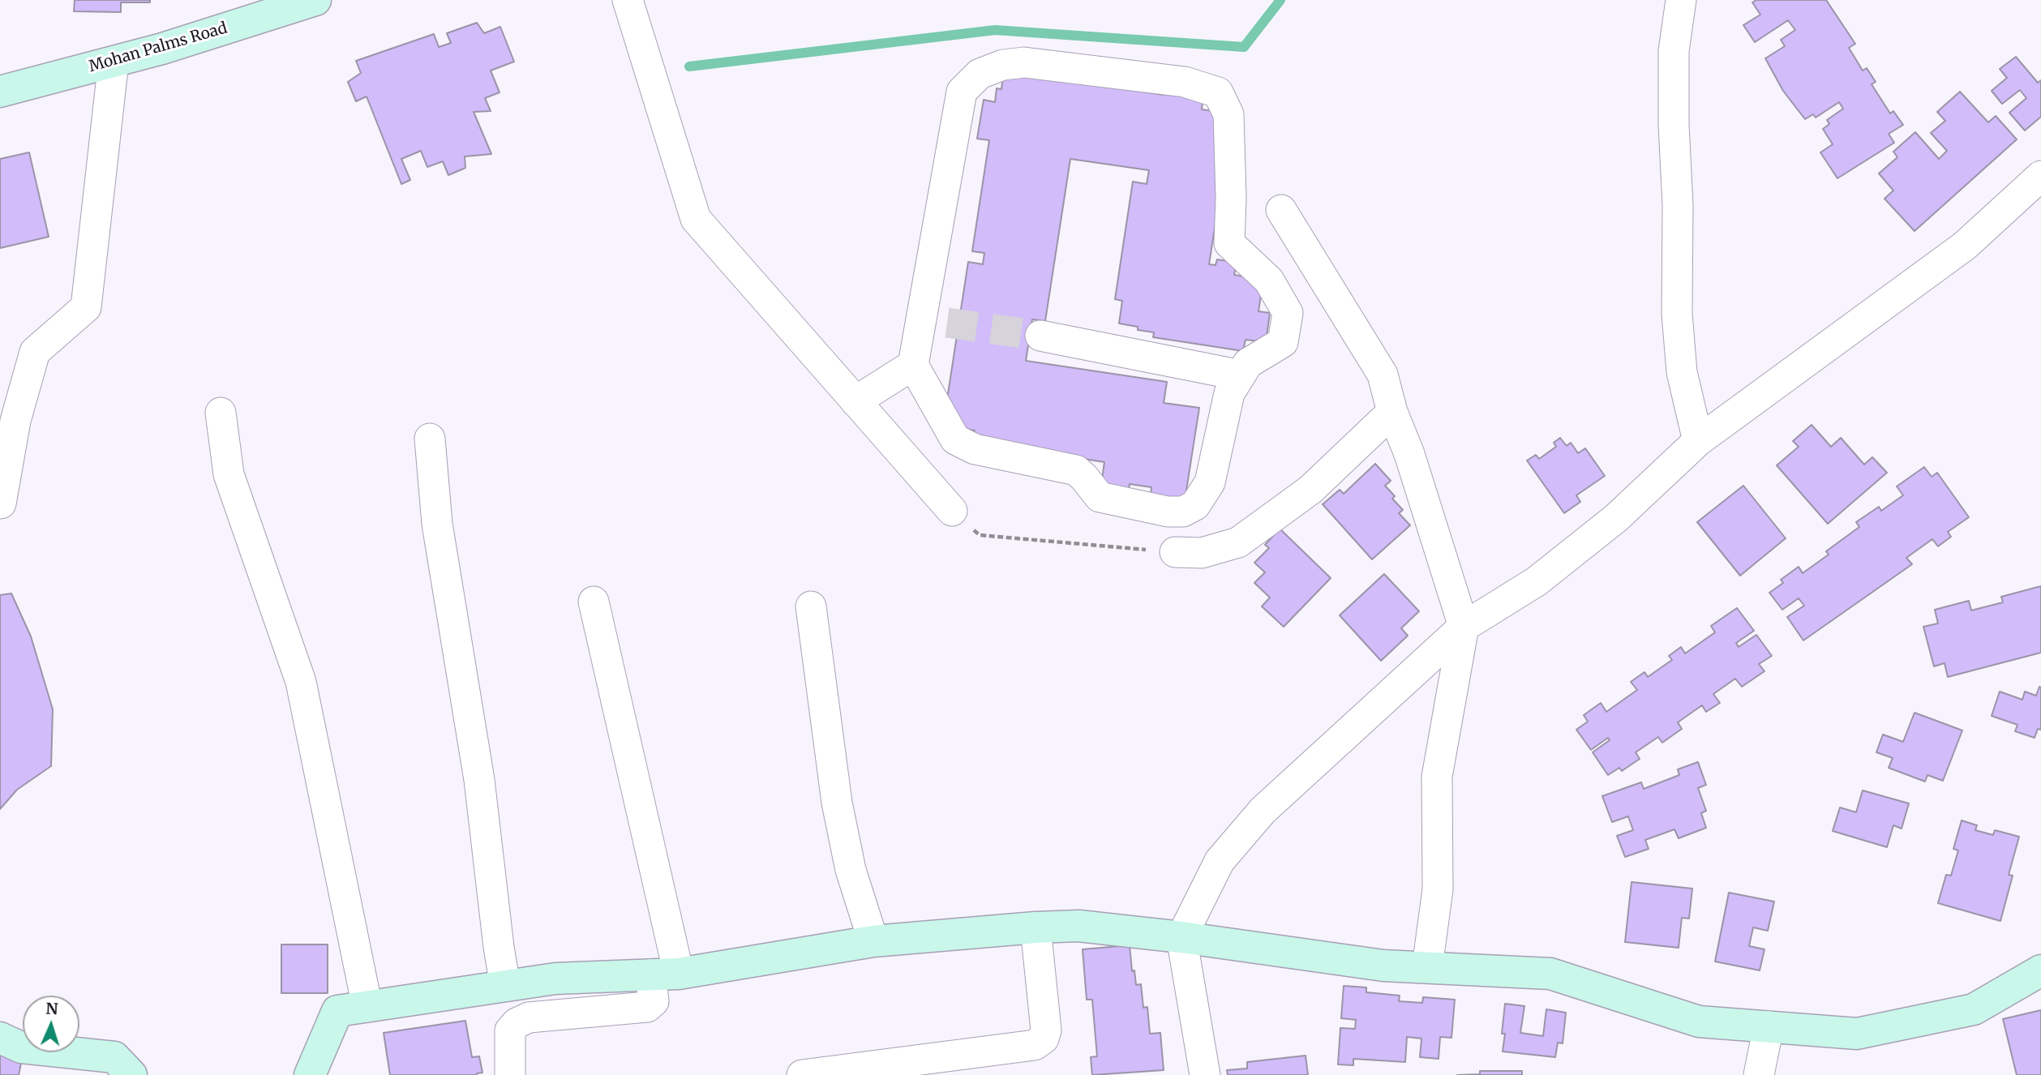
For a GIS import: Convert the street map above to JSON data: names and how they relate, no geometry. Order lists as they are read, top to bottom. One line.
{"streets":{"street":["Mohan Palms Road"]},"north":"top"}
